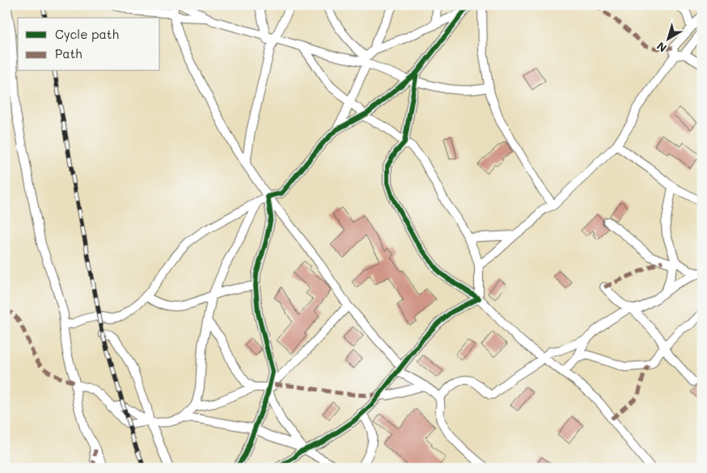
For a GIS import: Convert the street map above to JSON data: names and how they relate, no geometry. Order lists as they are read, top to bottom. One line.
{"legend":["Cycle path","Path"],"north":"bottom left"}
